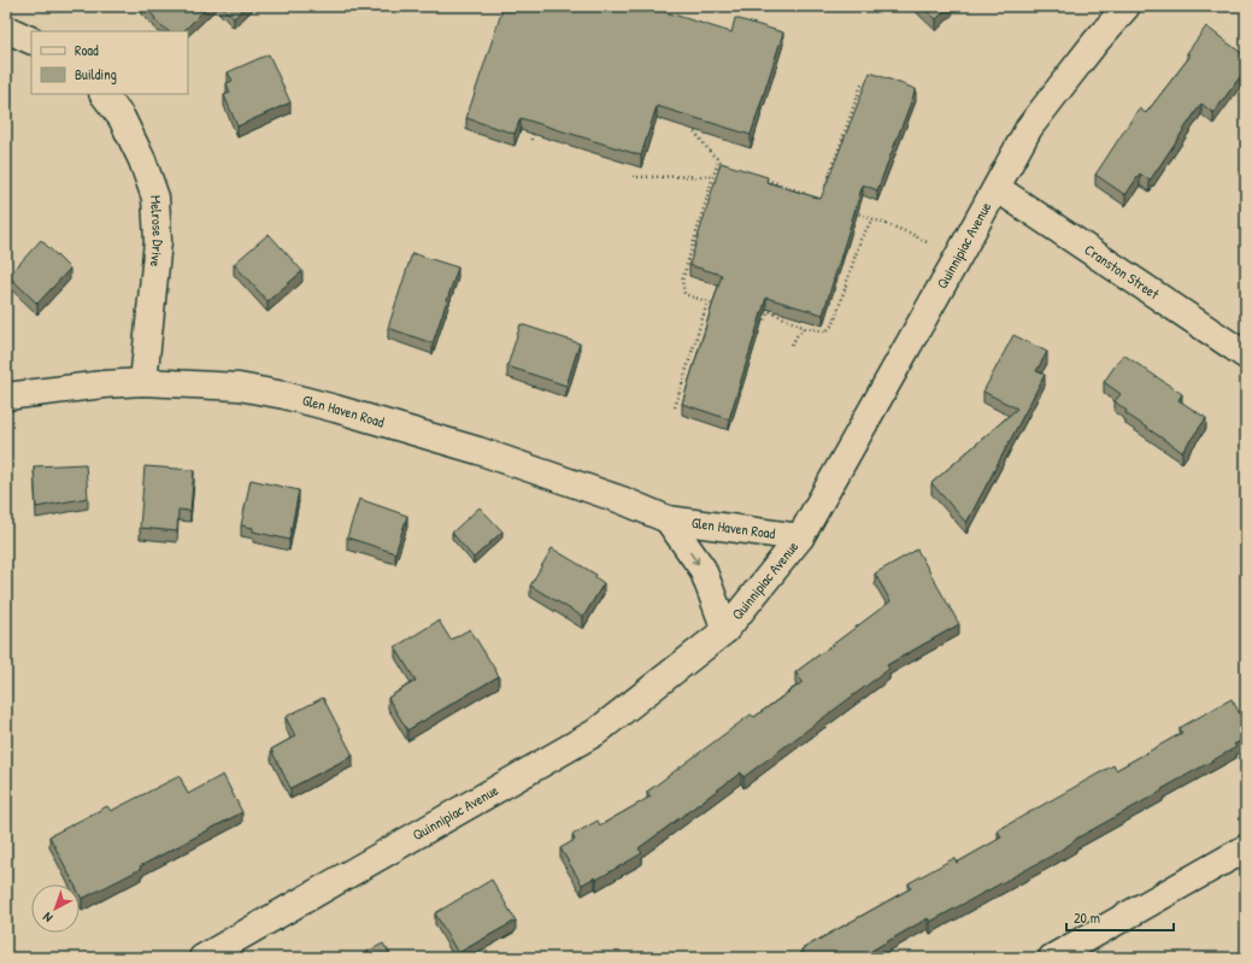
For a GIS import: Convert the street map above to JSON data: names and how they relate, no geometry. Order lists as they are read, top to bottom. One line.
{"streets":{"street":["Melrose Drive","Quinnipiac Avenue","Cranston Street","Glen Haven Road"]},"crossings":[["Melrose Drive","Glen Haven Road"],["Quinnipiac Avenue","Cranston Street"],["Quinnipiac Avenue","Glen Haven Road"]],"legend":["Road","Building"],"scale_bar":"20 m","north":"bottom left"}
